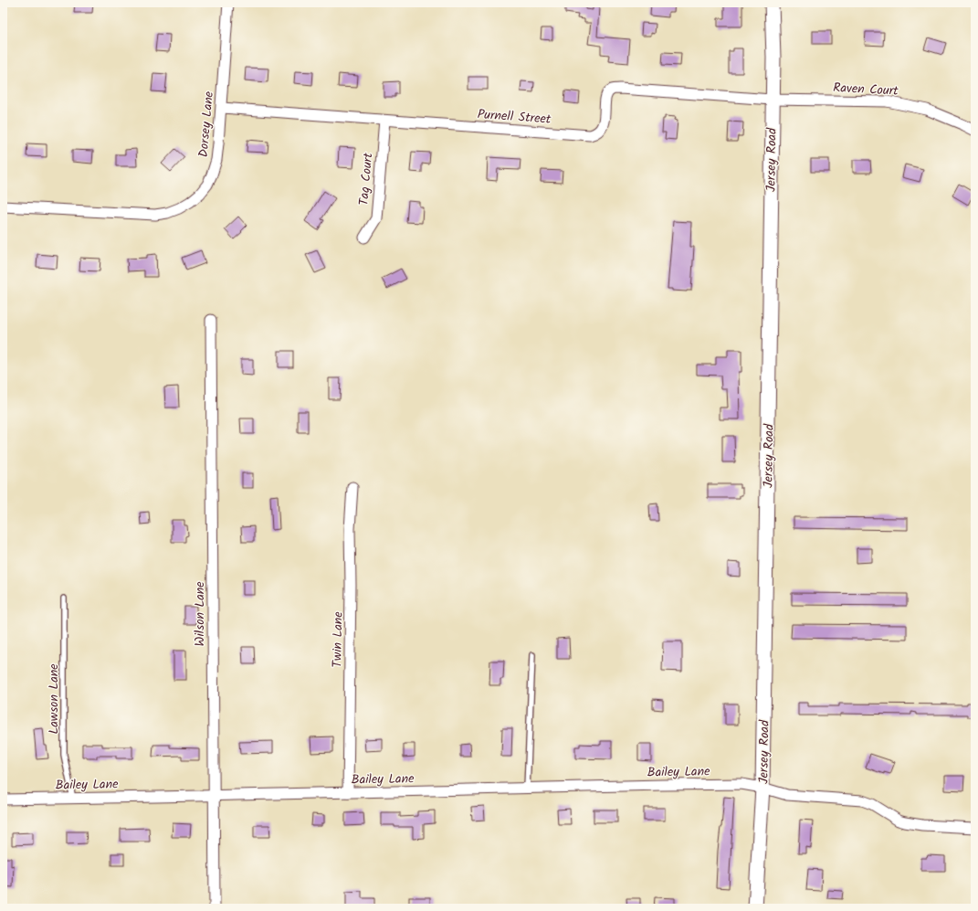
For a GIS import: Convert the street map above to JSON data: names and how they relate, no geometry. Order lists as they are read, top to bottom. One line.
{"streets":{"street":["Raven Court","Purnell Street","Dorsey Lane","Jersey Road","Tag Court","Wilson Lane","Twin Lane","Bailey Lane"],"lane":["Lawson Lane"]},"crossings":[["Raven Court","Purnell Street"],["Raven Court","Jersey Road"],["Purnell Street","Dorsey Lane"],["Purnell Street","Jersey Road"],["Purnell Street","Tag Court"],["Jersey Road","Bailey Lane"],["Wilson Lane","Bailey Lane"],["Twin Lane","Bailey Lane"],["Lawson Lane","Bailey Lane"]]}
